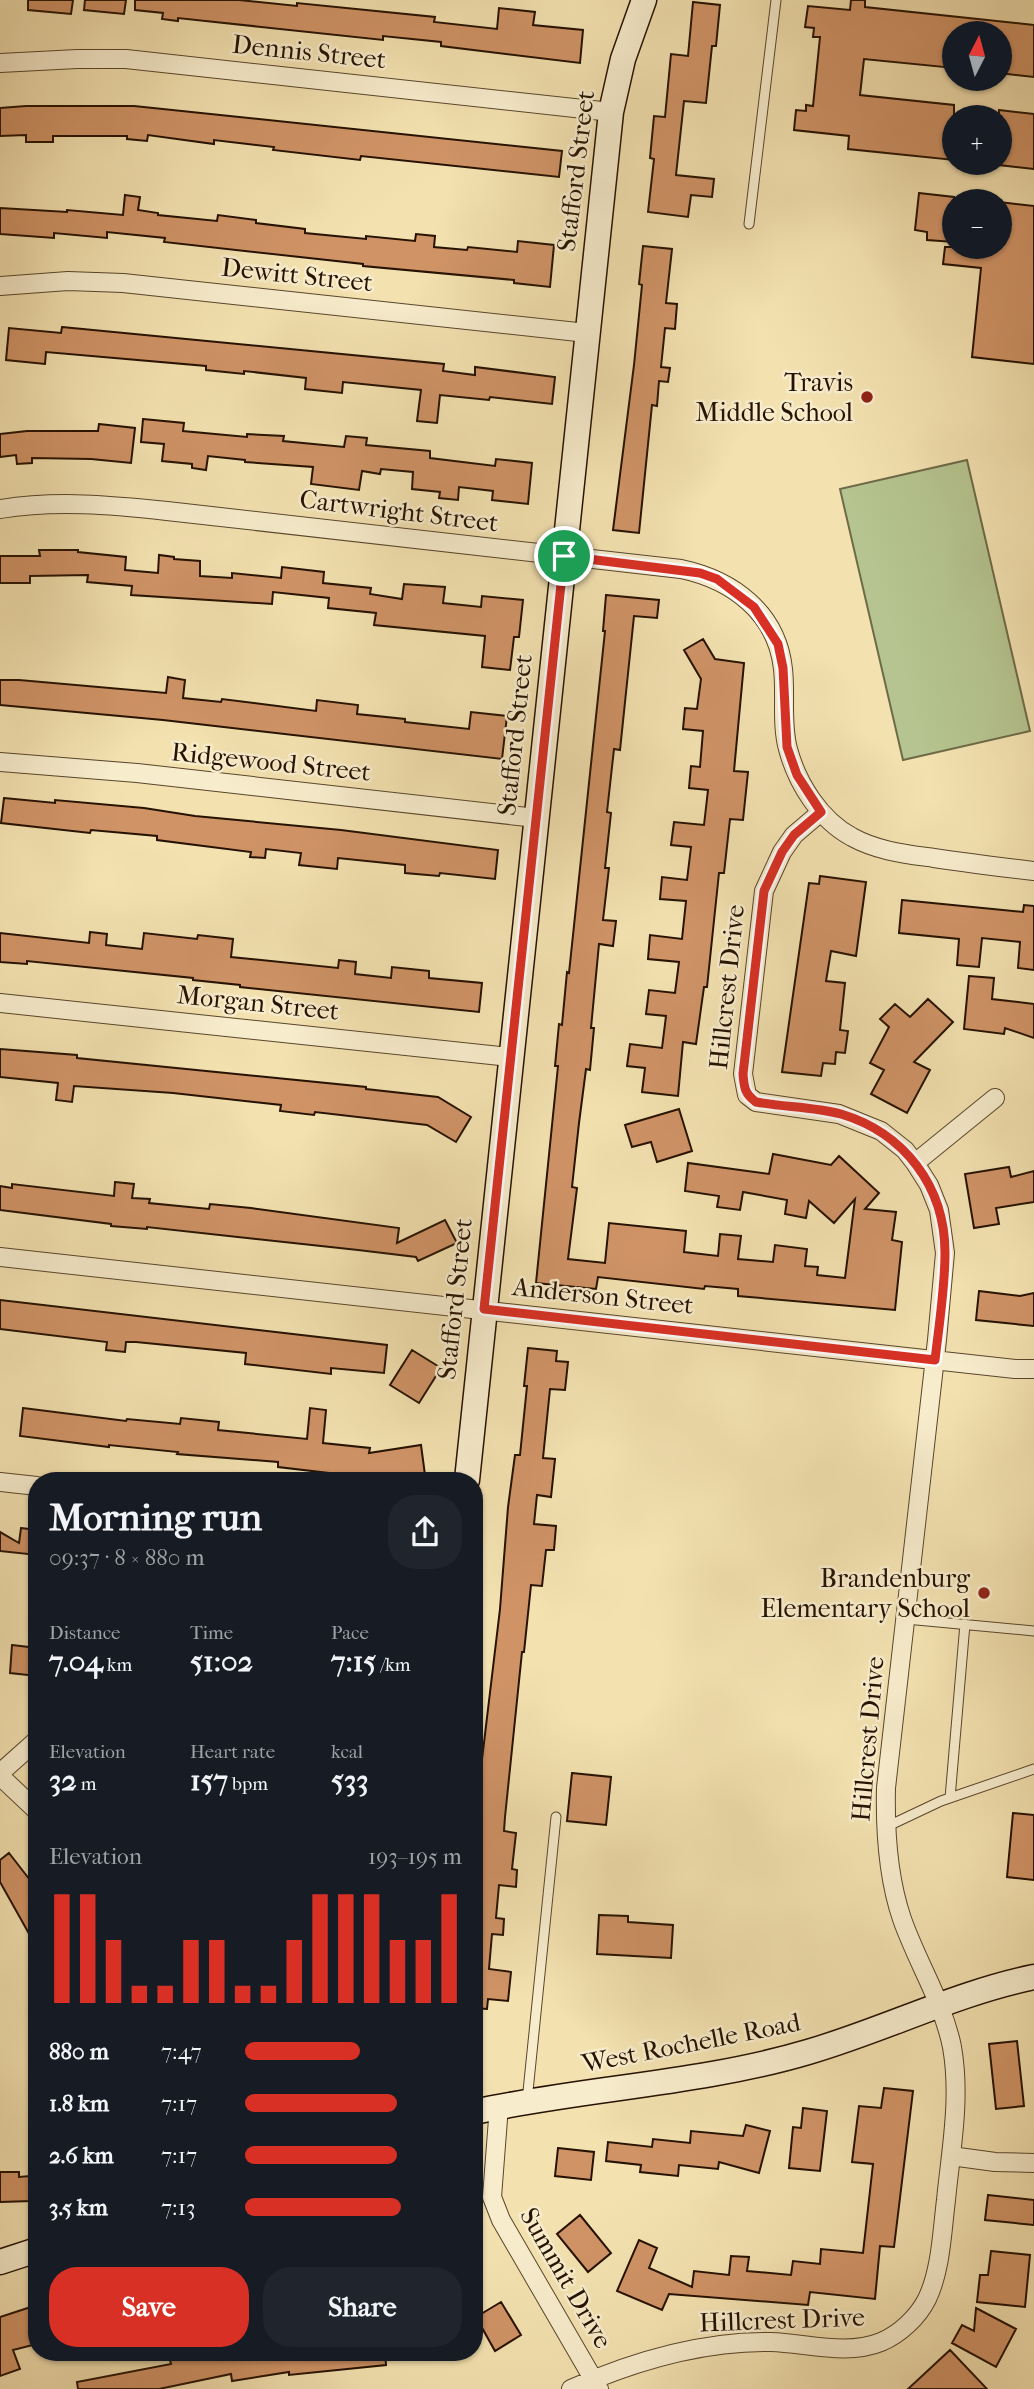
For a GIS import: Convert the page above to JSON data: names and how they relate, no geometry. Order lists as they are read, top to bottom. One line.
{"streets":{"street":["Dennis Street","Stafford Street","Dewitt Street","Cartwright Street","Ridgewood Street","Hillcrest Drive","Morgan Street","Anderson Street","West Rochelle Road","Summit Drive"]},"crossings":[["Dennis Street","Stafford Street"],["Stafford Street","Dewitt Street"],["Stafford Street","Cartwright Street"],["Stafford Street","Ridgewood Street"],["Stafford Street","Morgan Street"],["Stafford Street","Anderson Street"],["Cartwright Street","Hillcrest Drive"],["Hillcrest Drive","Anderson Street"],["Hillcrest Drive","West Rochelle Road"],["Hillcrest Drive","Summit Drive"],["West Rochelle Road","Summit Drive"]],"places":["Travis Middle School","Brandenburg Elementary School"],"north":"top","page":{"map_buttons":["+","−"],"heading":["Morning run","09:37 · 8 × 880 m"],"stats":[["Distance","7.04 km"],["Time","51:02"],["Pace","7:15 /km"],["Elevation","32 m"],["Heart rate","157 bpm"],["kcal","533"]],"chart":["Elevation","193–195 m"],"list":[{"name":"880 m","note":"7:47"},{"name":"1.8 km","note":"7:17"},{"name":"2.6 km","note":"7:17"},{"name":"3.5 km","note":"7:13"}],"buttons":["Save","Share"]}}
